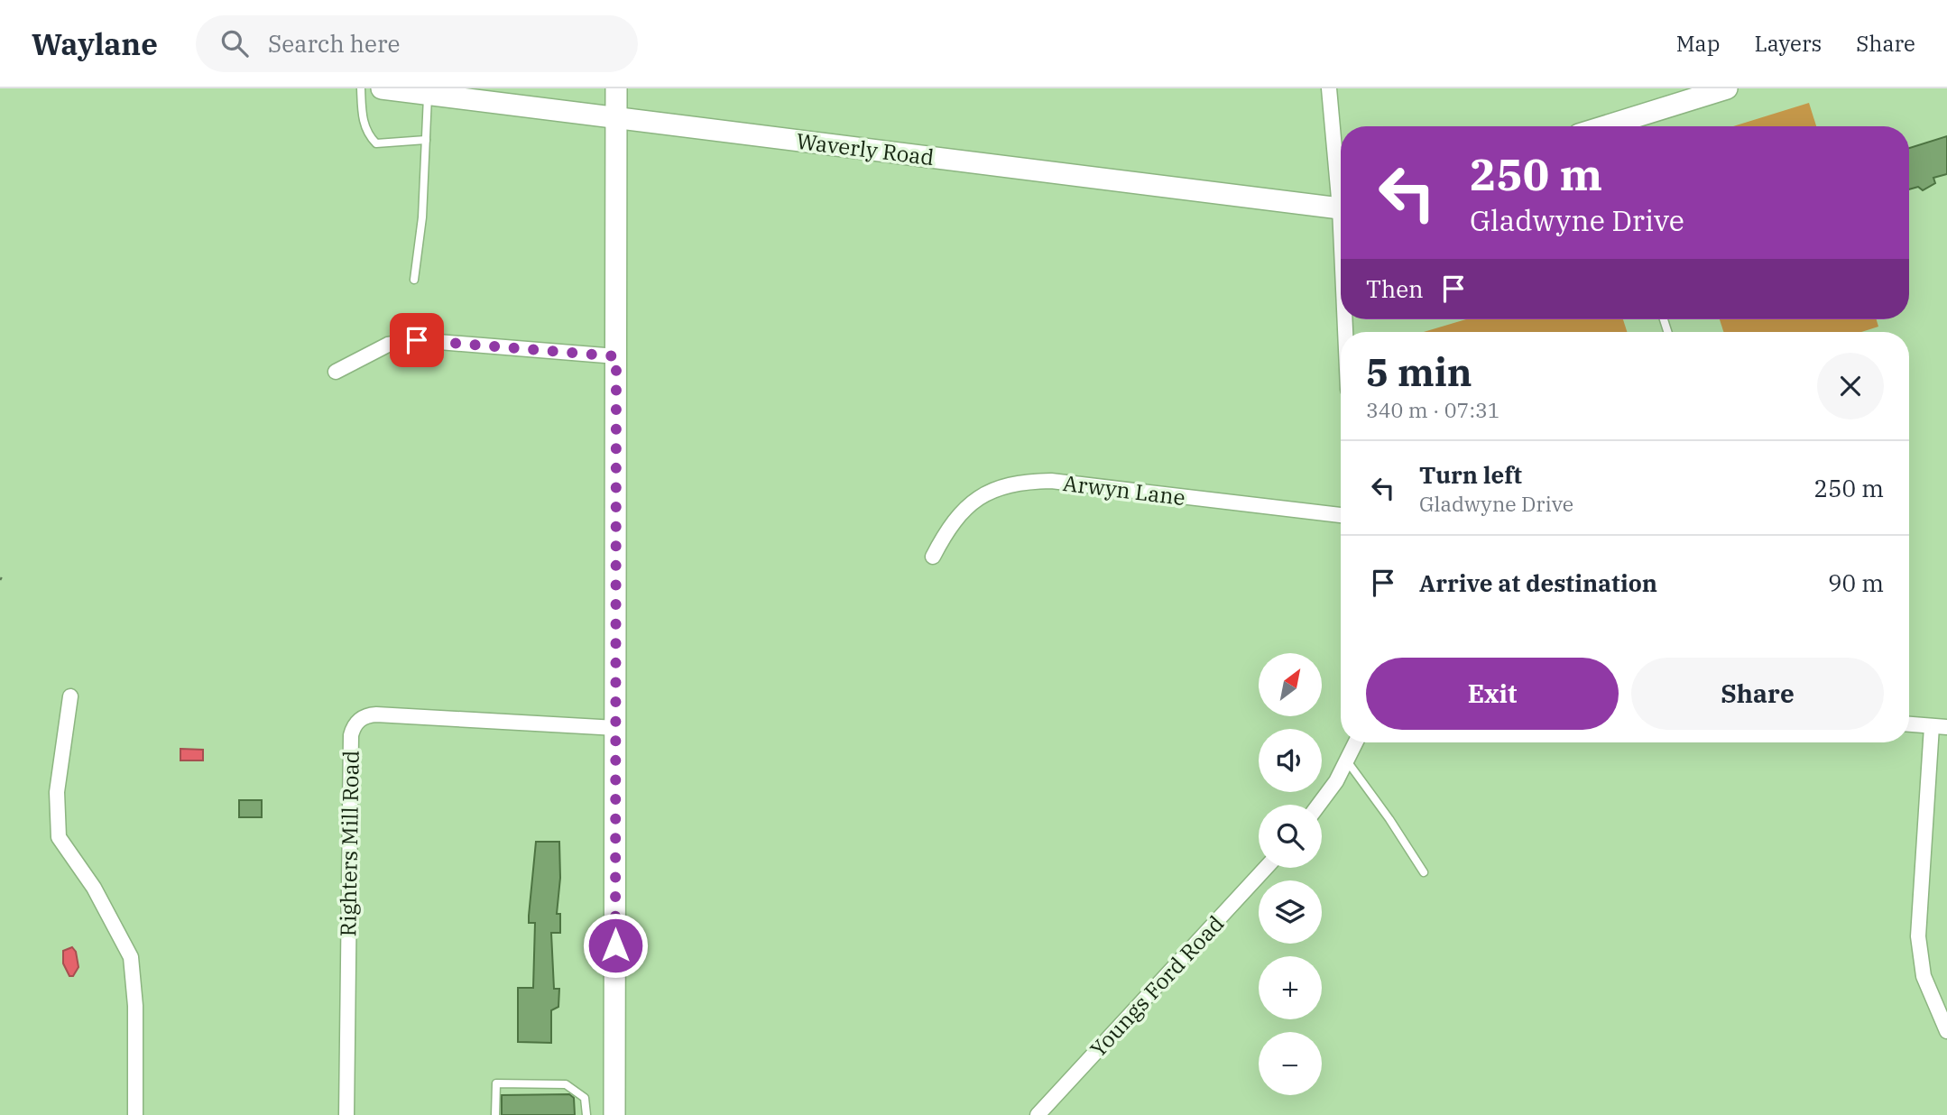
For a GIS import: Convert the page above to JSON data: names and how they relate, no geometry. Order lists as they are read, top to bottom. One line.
{"streets":{"street":["Waverly Road","Arwyn Lane","Righters Mill Road","Youngs Ford Road"]},"north":"top right","page":{"header":"Waylane","search":"Search here","nav":["Map","Layers","Share"],"turn":["250 m","Gladwyne Drive"],"then":"Then","heading":["5 min","340 m · 07:31"],"list":[{"name":"Turn left","note":"Gladwyne Drive","value":"250 m"},{"name":"Arrive at destination","value":"90 m"}],"buttons":["Exit","Share"],"map_buttons":["+","−"]}}
